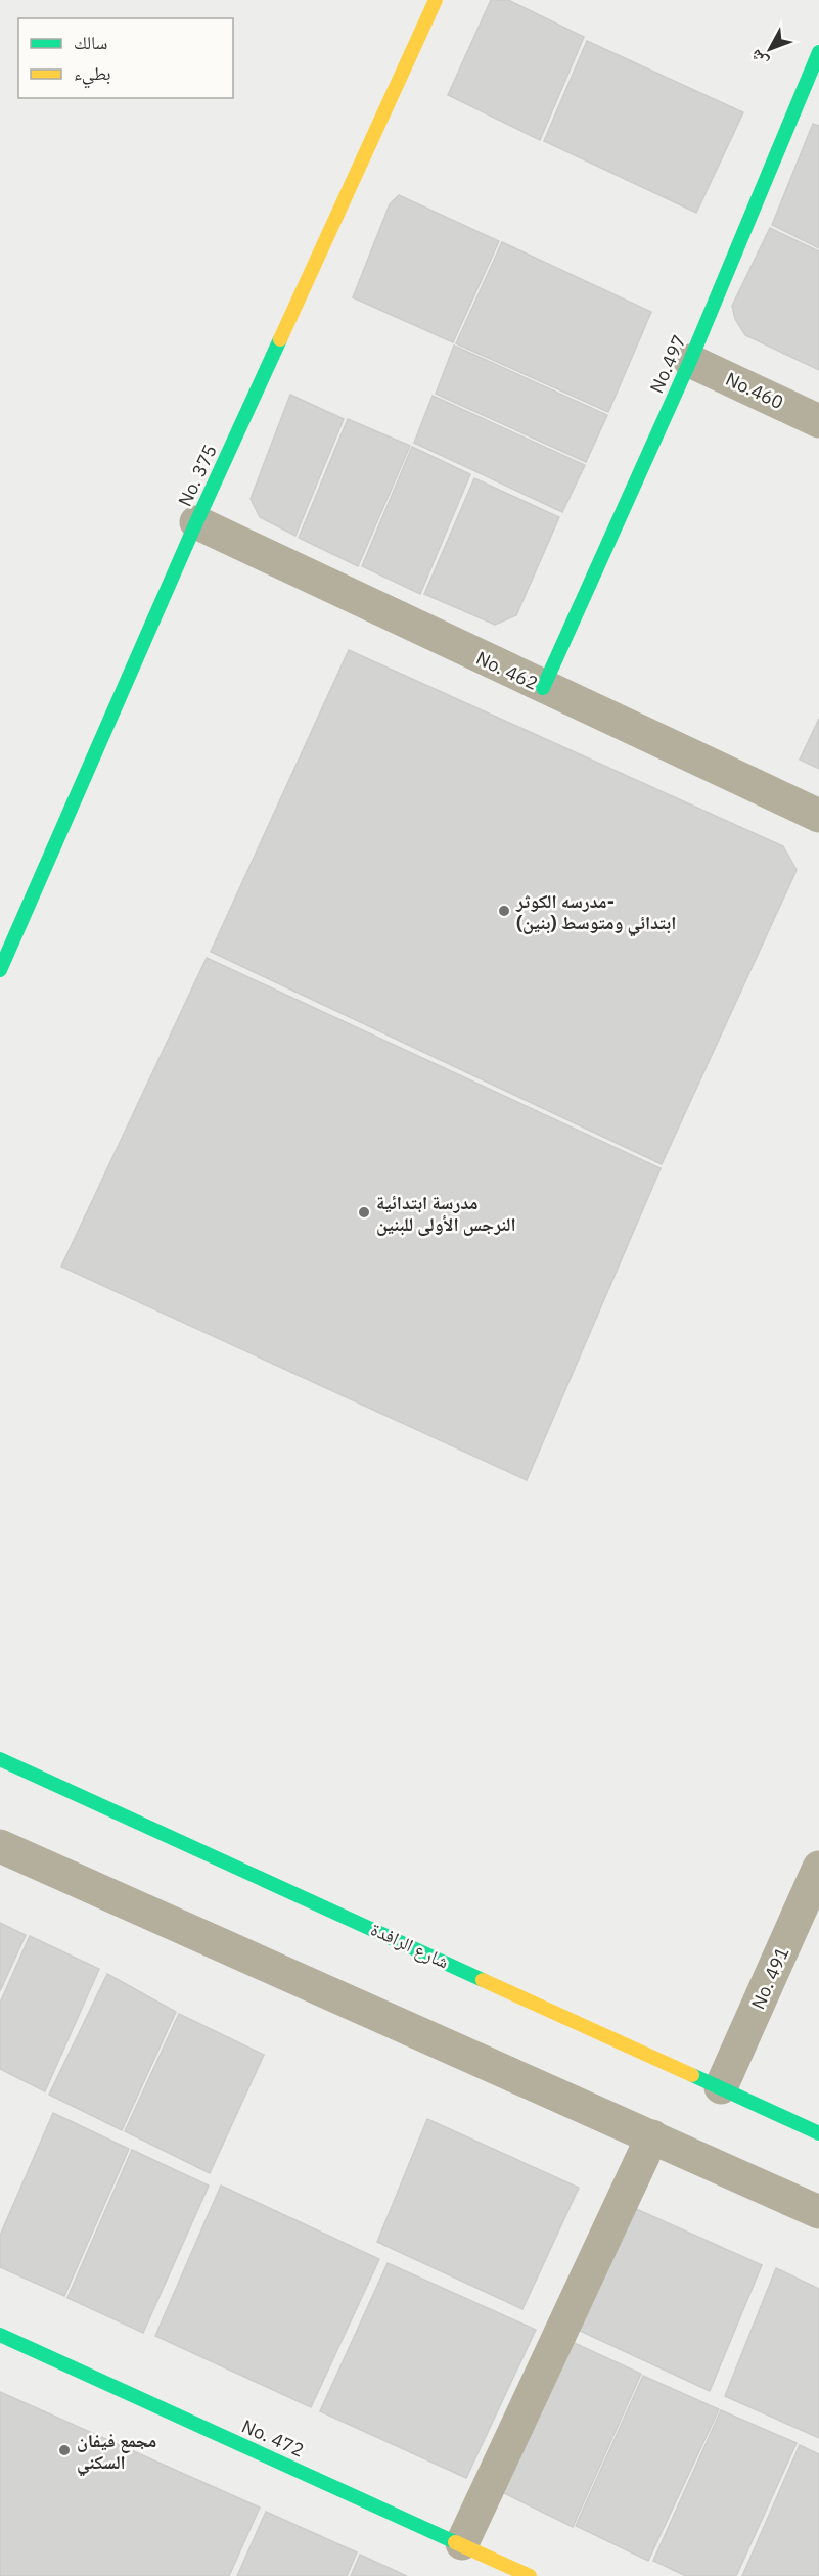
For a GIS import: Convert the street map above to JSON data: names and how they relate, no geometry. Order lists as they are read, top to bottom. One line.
{"streets":{"street":["No.497","No.460","No. 375","No. 462","شارع الرافدة","No. 491","No. 472"]},"crossings":[["No.497","No.460"],["No.497","No. 462"],["No. 375","No. 462"],["شارع الرافدة","No. 491"]],"places":["مدرسه الكوثر- ابتدائي ومتوسط (بنين)","مدرسة ابتدائية النرجس الأولى للبنين","مجمع فيفان السكني"],"legend":["سالك","بطيء"],"north":"bottom left"}
